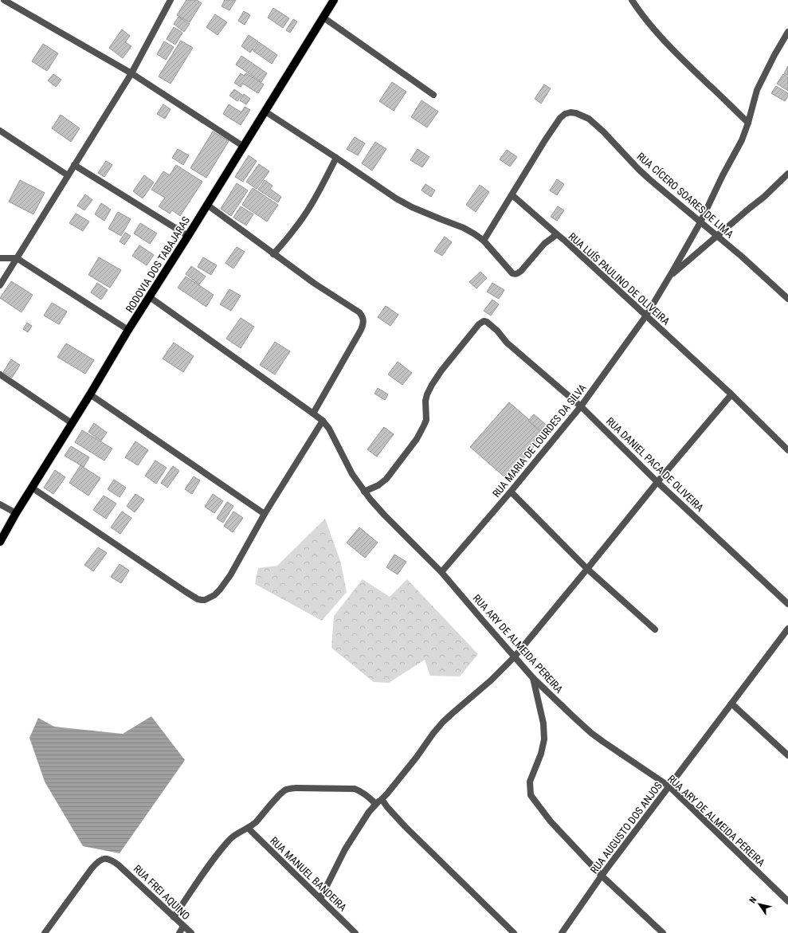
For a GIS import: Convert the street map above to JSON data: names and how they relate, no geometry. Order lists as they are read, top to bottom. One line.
{"streets":{"main road":["RODOVIA DOS TABAJARAS"],"street":["RUA CÍCERO SOARES DE LIMA","RUA LUÍS PAULINO DE OLIVEIRA","RUA MARIA DE LOURDES DA SILVA","RUA DANIEL PACA DE OLIVEIRA","RUA ARY DE ALMEIDA PEREIRA","RUA AUGUSTO DOS ANJOS","RUA MANUEL BANDEIRA","RUA FREI AQUINO"]},"crossings":[["RUA CÍCERO SOARES DE LIMA","RUA LUÍS PAULINO DE OLIVEIRA"],["RUA CÍCERO SOARES DE LIMA","RUA MARIA DE LOURDES DA SILVA"],["RODOVIA DOS TABAJARAS","RUA LUÍS PAULINO DE OLIVEIRA"],["RODOVIA DOS TABAJARAS","RUA ARY DE ALMEIDA PEREIRA"],["RUA LUÍS PAULINO DE OLIVEIRA","RUA MARIA DE LOURDES DA SILVA"],["RUA MARIA DE LOURDES DA SILVA","RUA DANIEL PACA DE OLIVEIRA"],["RUA MARIA DE LOURDES DA SILVA","RUA ARY DE ALMEIDA PEREIRA"],["RUA DANIEL PACA DE OLIVEIRA","RUA ARY DE ALMEIDA PEREIRA"],["RUA ARY DE ALMEIDA PEREIRA","RUA AUGUSTO DOS ANJOS"]],"north":"top left"}
